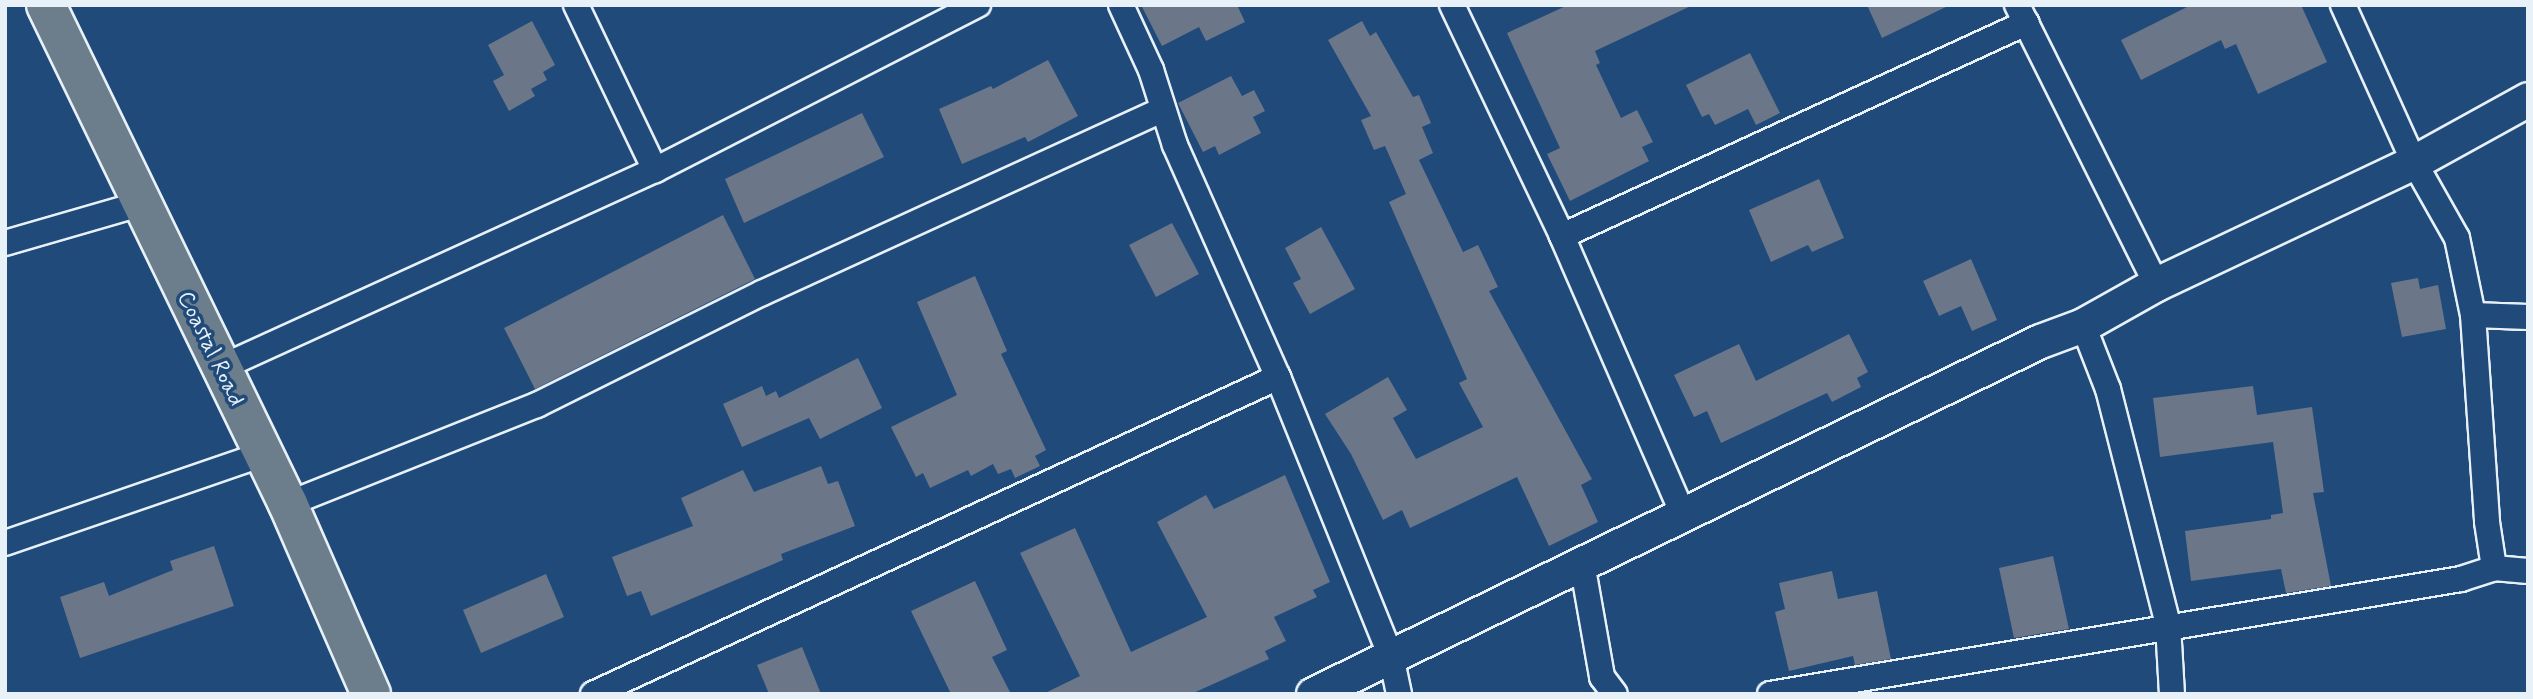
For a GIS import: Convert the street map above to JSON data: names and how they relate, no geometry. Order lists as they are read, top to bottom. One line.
{"streets":{"main road":["Coastal Road"]}}
